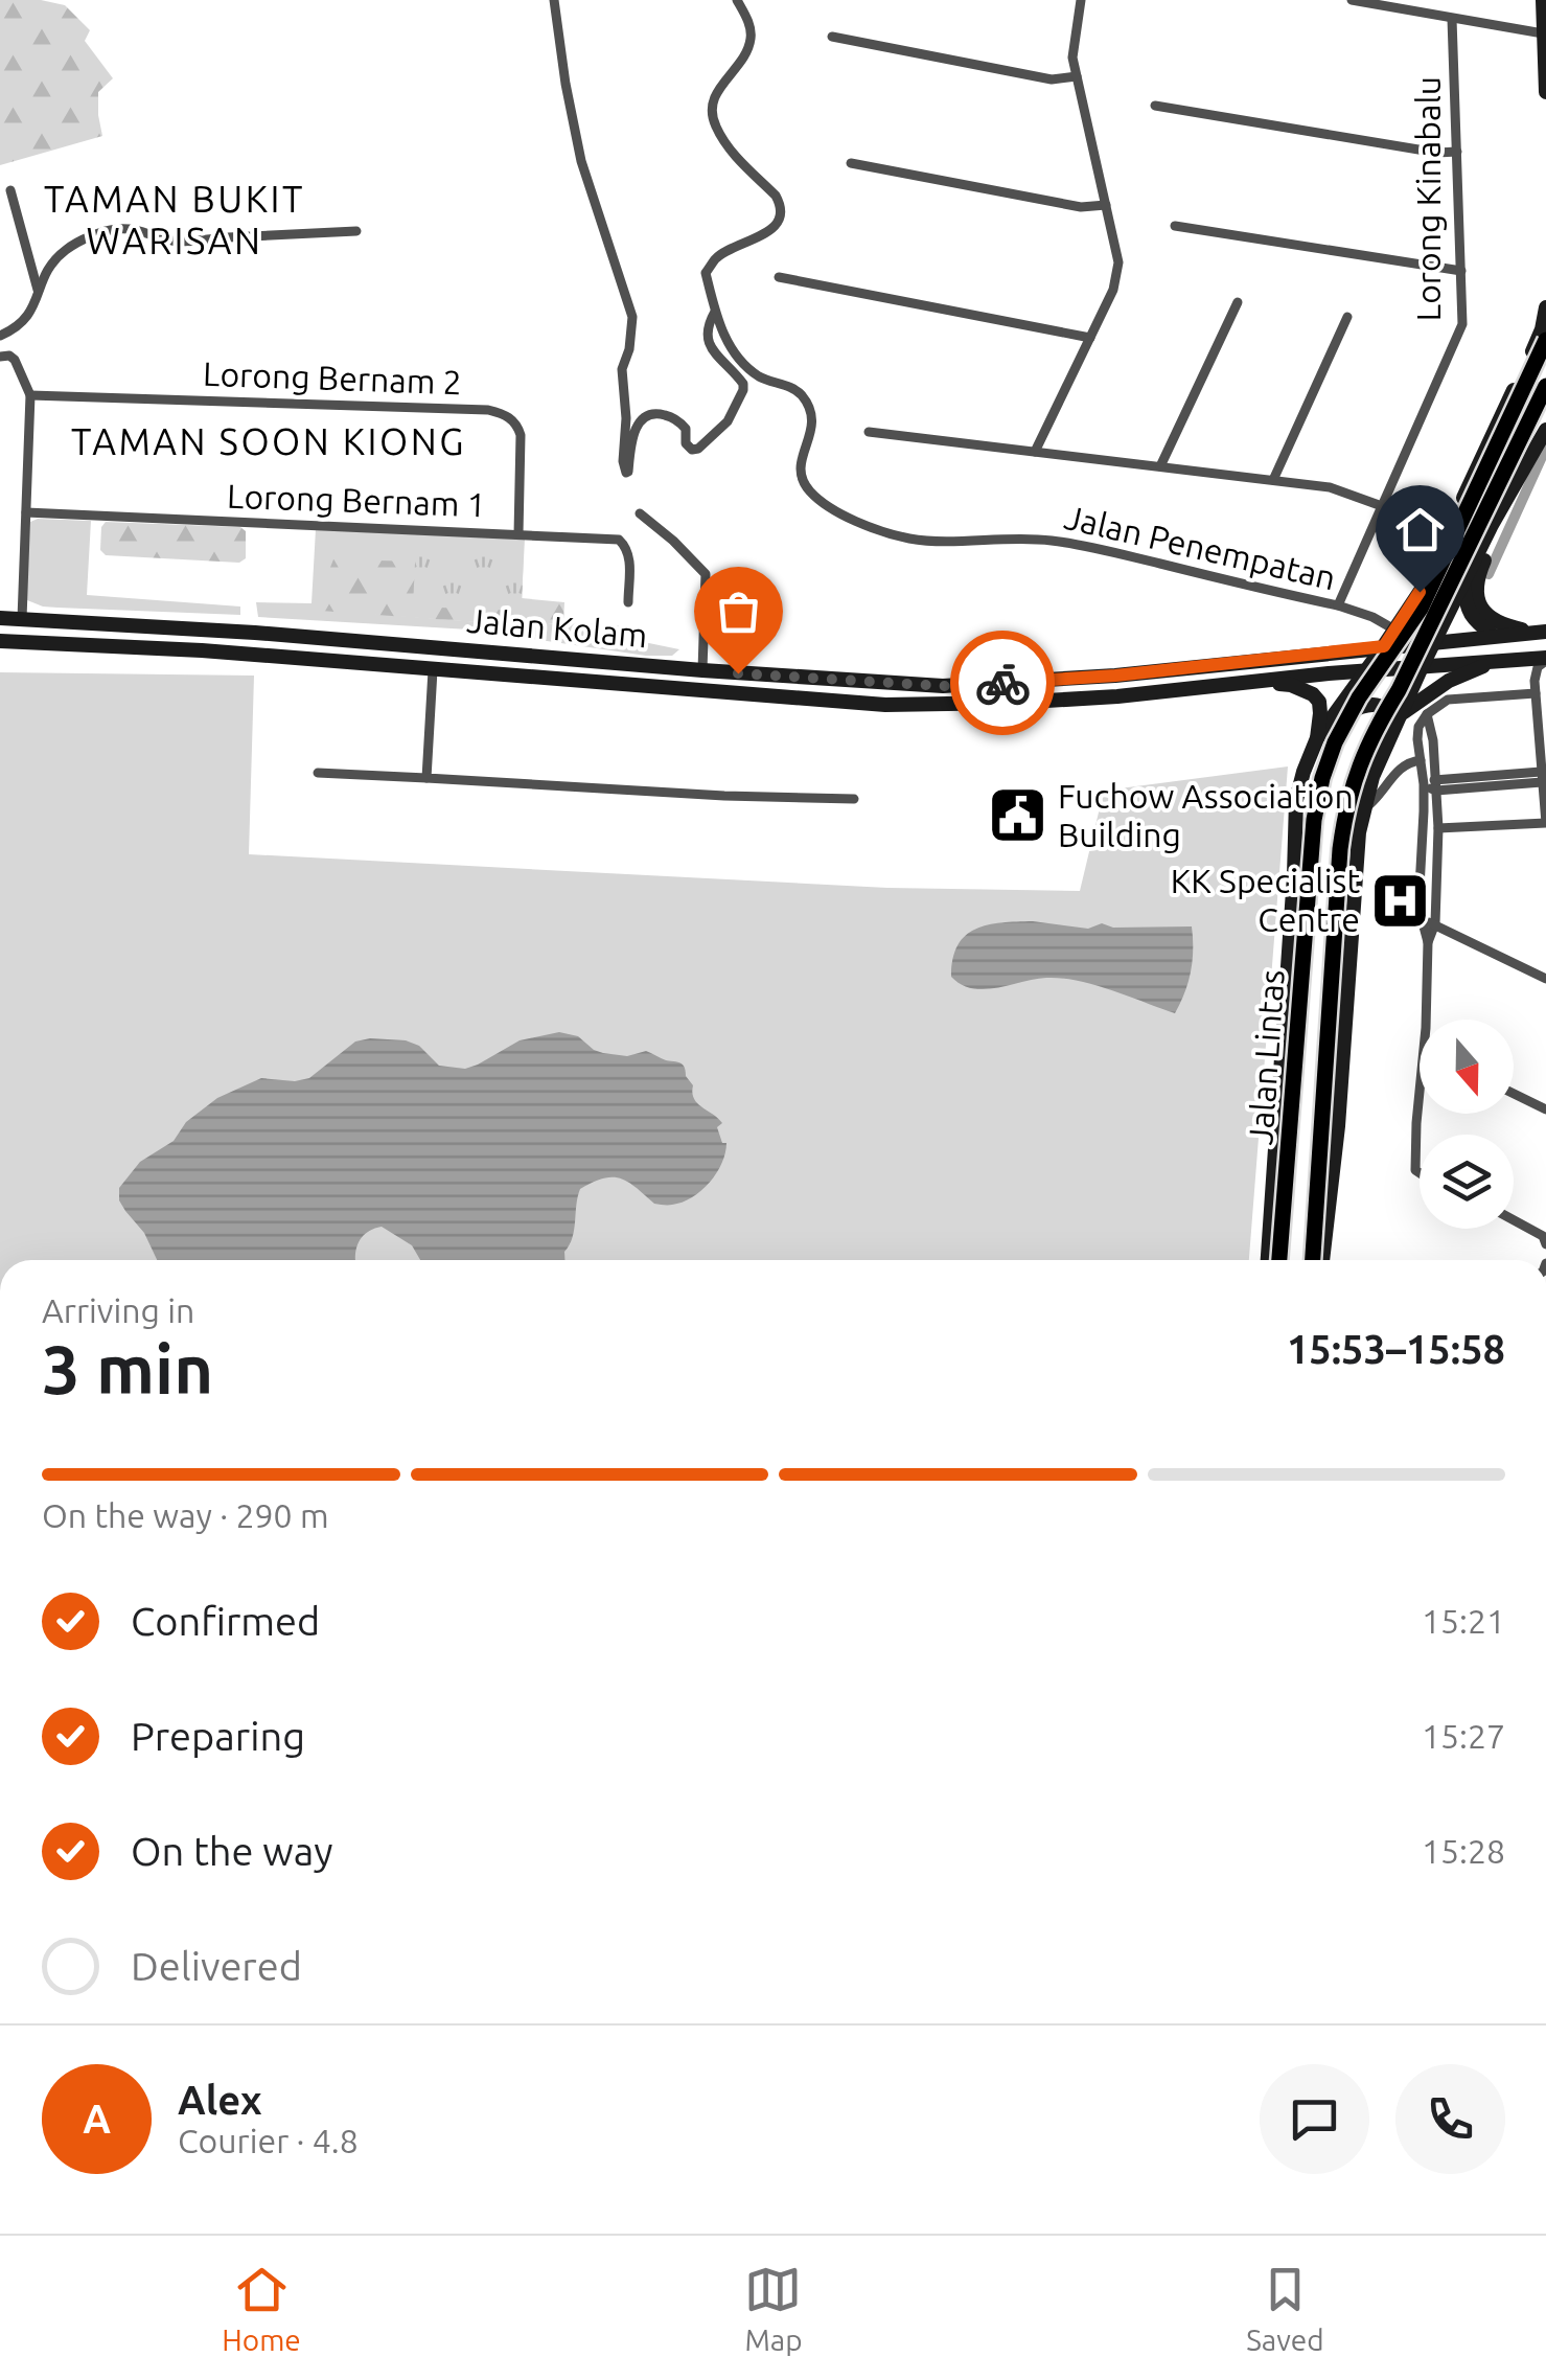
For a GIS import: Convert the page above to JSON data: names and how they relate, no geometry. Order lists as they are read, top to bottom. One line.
{"streets":{"highway":["Jalan Lintas"],"main road":["Jalan Kolam"],"street":["Lorong Kinabalu","Lorong Bernam 2","Lorong Bernam 1","Jalan Penempatan"]},"crossings":[["Lorong Kinabalu","Jalan Penempatan"],["Lorong Bernam 2","Lorong Bernam 1"]],"districts":["TAMAN BUKIT WARISAN","TAMAN SOON KIONG"],"places":{"public building":["Fuchow Association Building"],"hospital":["KK Specialist Centre"]},"north":"bottom","page":{"heading":["3 min","Arriving in","15:53–15:58"],"panel":["Alex","Courier · 4.8"],"bar":"On the way · 290 m","list":[["Confirmed","15:21"],["Preparing","15:27"],["On the way","15:28"],"Delivered"],"round":"A","tabs":["Home","Map","Saved"]}}
